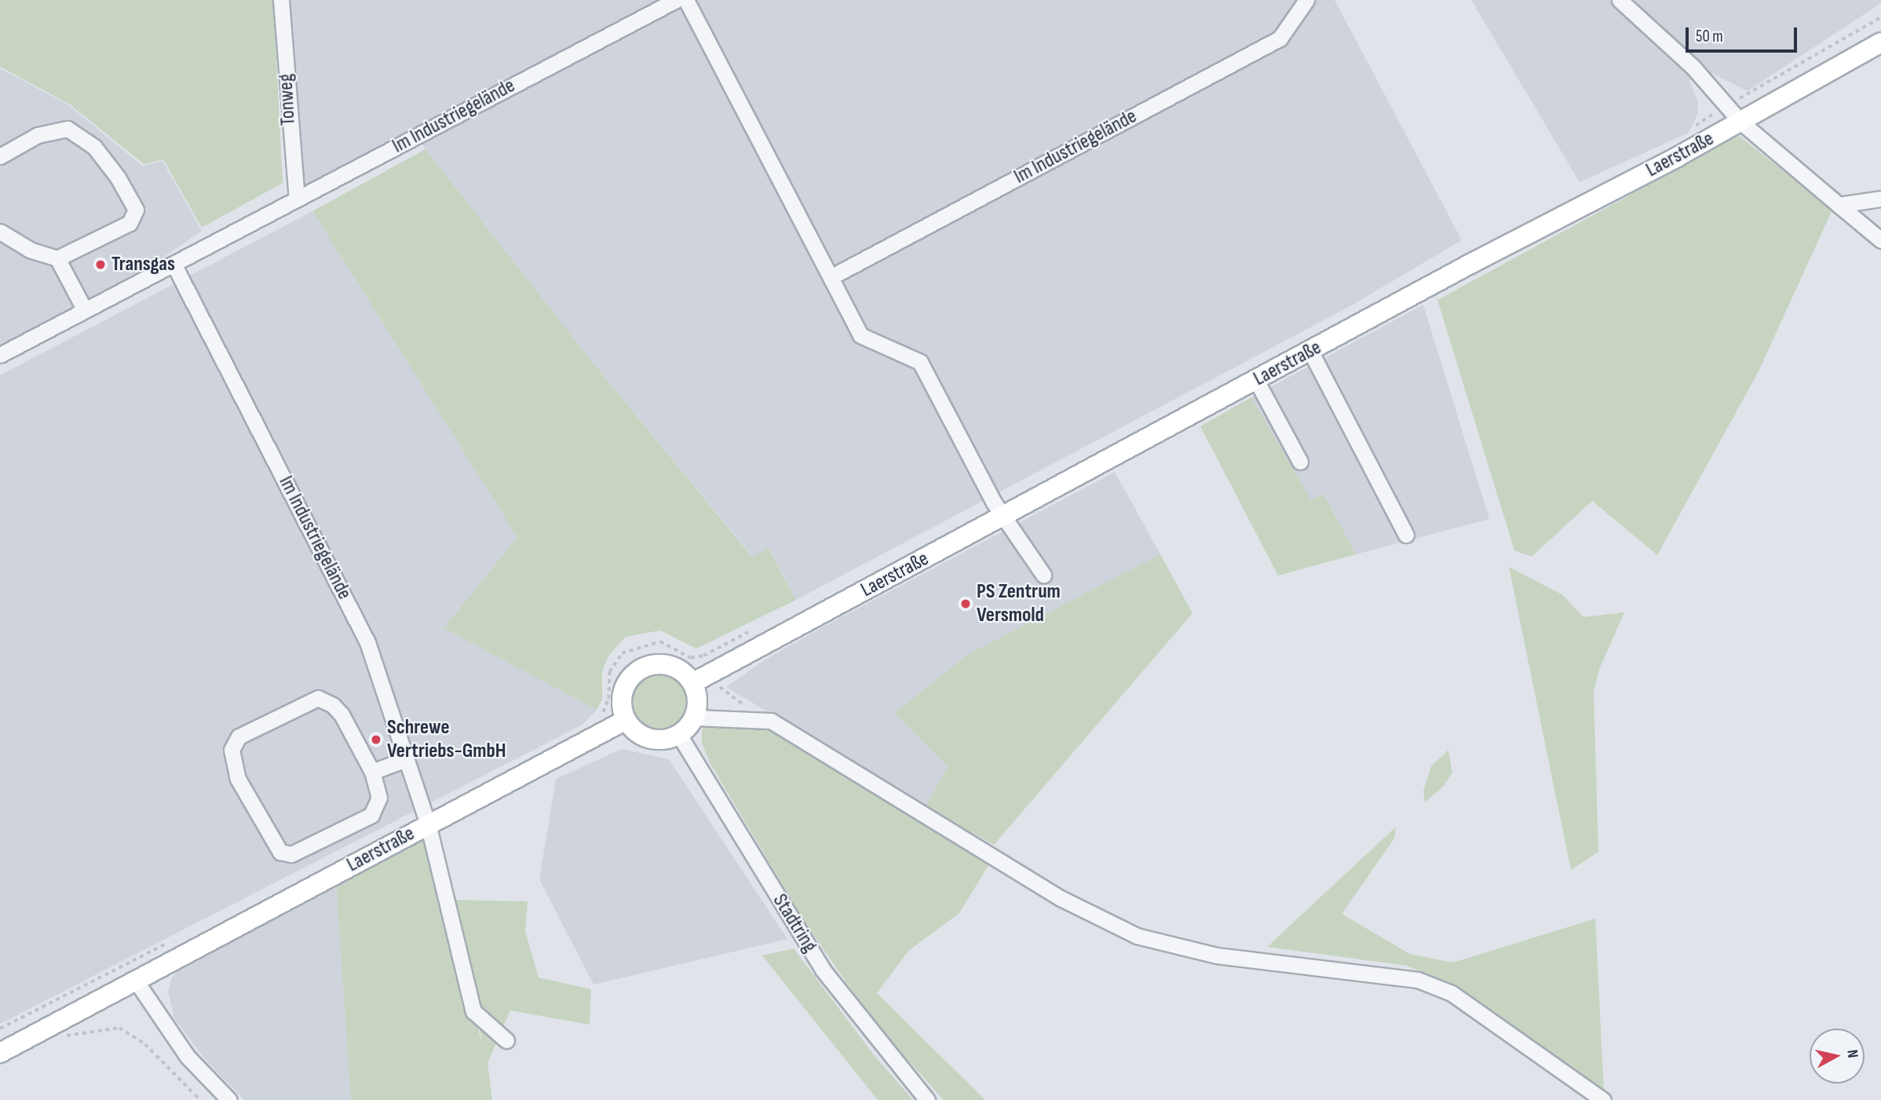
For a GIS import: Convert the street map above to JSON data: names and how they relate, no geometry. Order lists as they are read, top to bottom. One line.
{"streets":{"main road":["Laerstraße"],"street":["Tonweg","Im Industriegelände","Stadtring"]},"crossings":[["Tonweg","Im Industriegelände"],["Im Industriegelände","Laerstraße"],["Laerstraße","Stadtring"]],"places":["Transgas","PS Zentrum Versmold","Schrewe Vertriebs-GmbH"],"scale_bar":"50 m","north":"right"}
